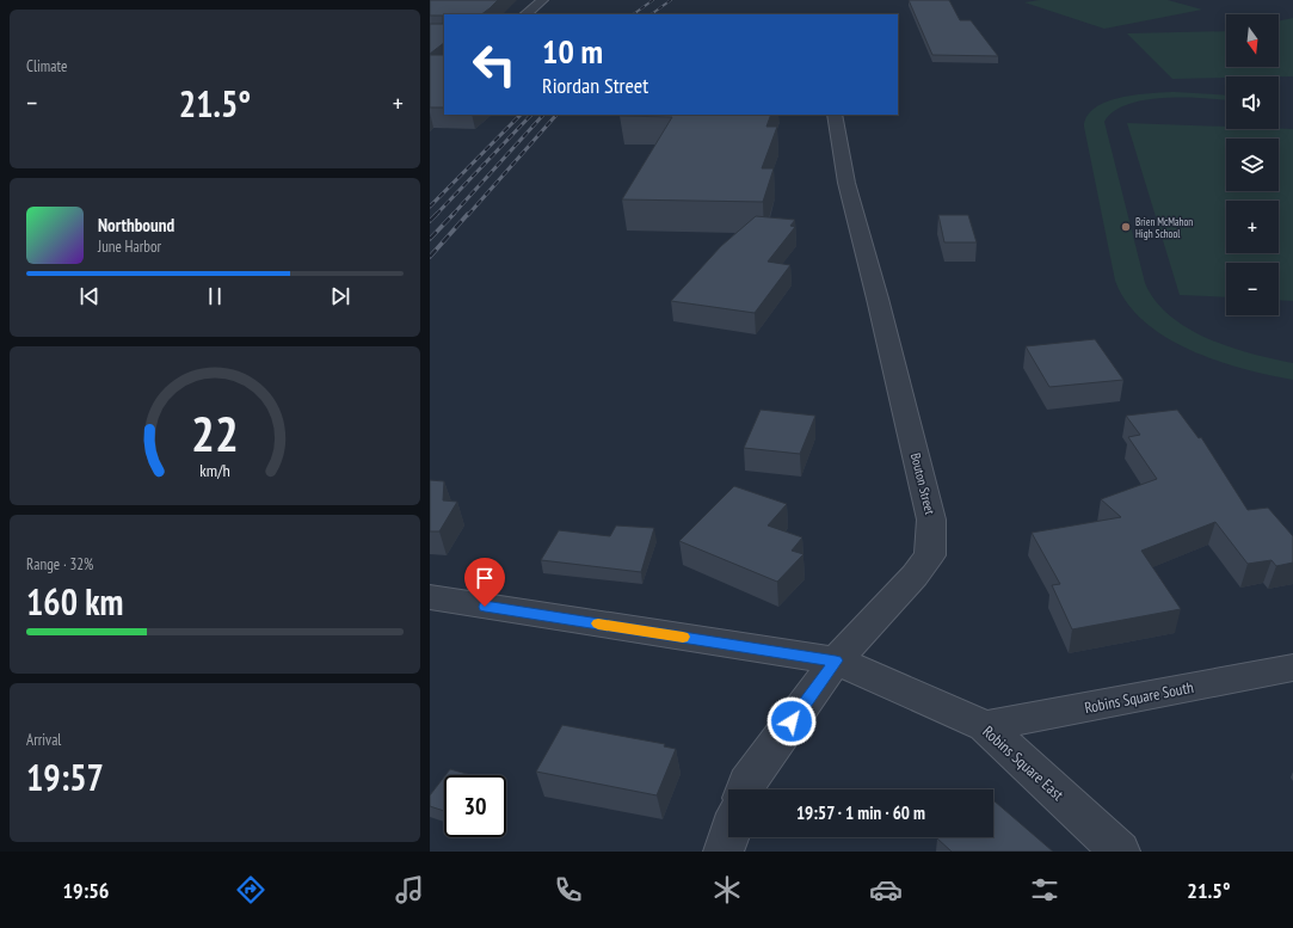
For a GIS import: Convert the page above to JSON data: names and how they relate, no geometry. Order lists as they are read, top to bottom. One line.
{"streets":{"street":["Bouton Street","Robins Square South","Robins Square East"]},"crossings":[["Bouton Street","Robins Square East"],["Robins Square South","Robins Square East"]],"places":["Brien McMahon High School"],"north":"bottom","page":{"tile":["Climate",["Range · 32%","160 km"],["Arrival","19:57"]],"map_buttons":["+","−"],"turn":["10 m","Riordan Street"],"heat":["−","21.5°","+"],"song":["Northbound","June Harbor"],"limit":"30","trip":"19:57 · 1 min · 60 m","tabs":["19:56","21.5°"],"gauge":["22","km/h"]}}
